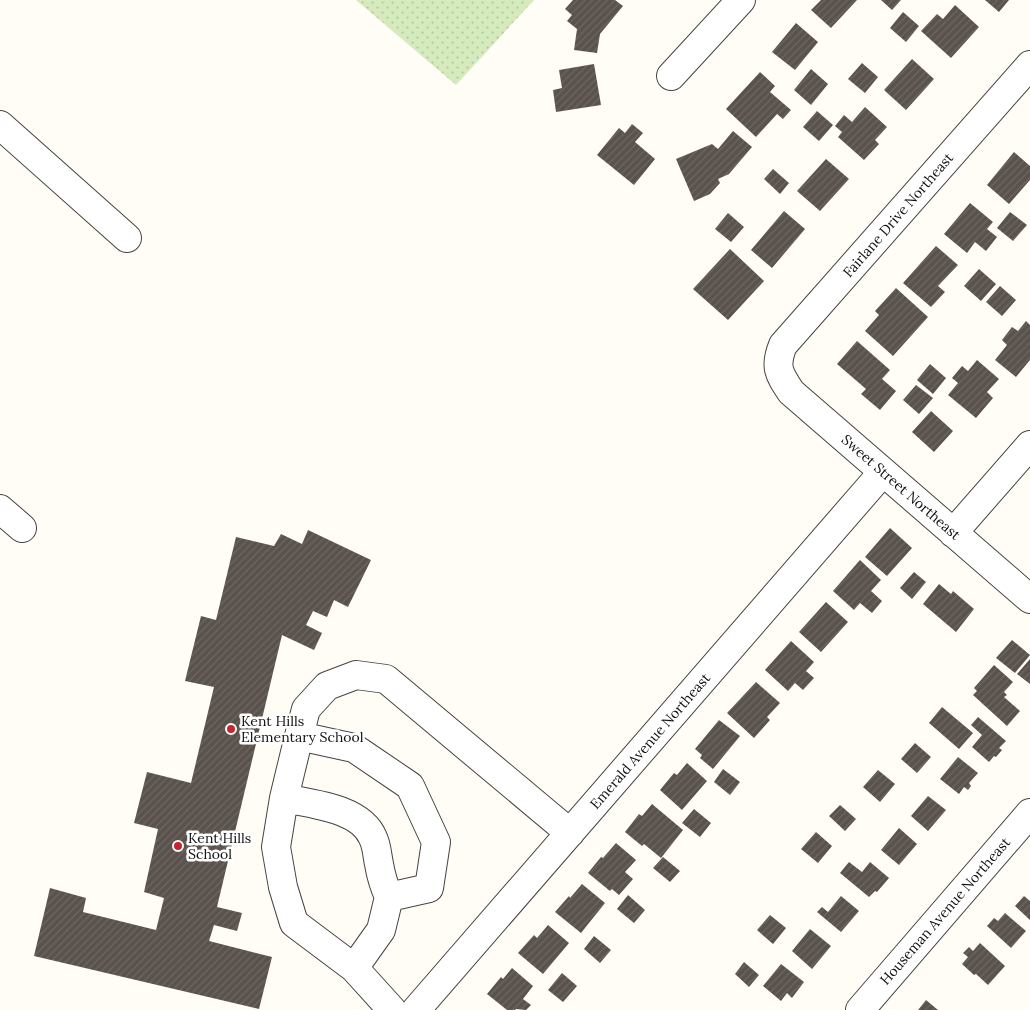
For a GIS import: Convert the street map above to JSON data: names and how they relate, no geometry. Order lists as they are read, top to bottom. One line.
{"streets":{"street":["Fairlane Drive Northeast","Sweet Street Northeast","Emerald Avenue Northeast","Houseman Avenue Northeast"]},"crossings":[["Fairlane Drive Northeast","Sweet Street Northeast"],["Sweet Street Northeast","Emerald Avenue Northeast"]],"places":["Kent Hills Elementary School","Kent Hills School"]}
